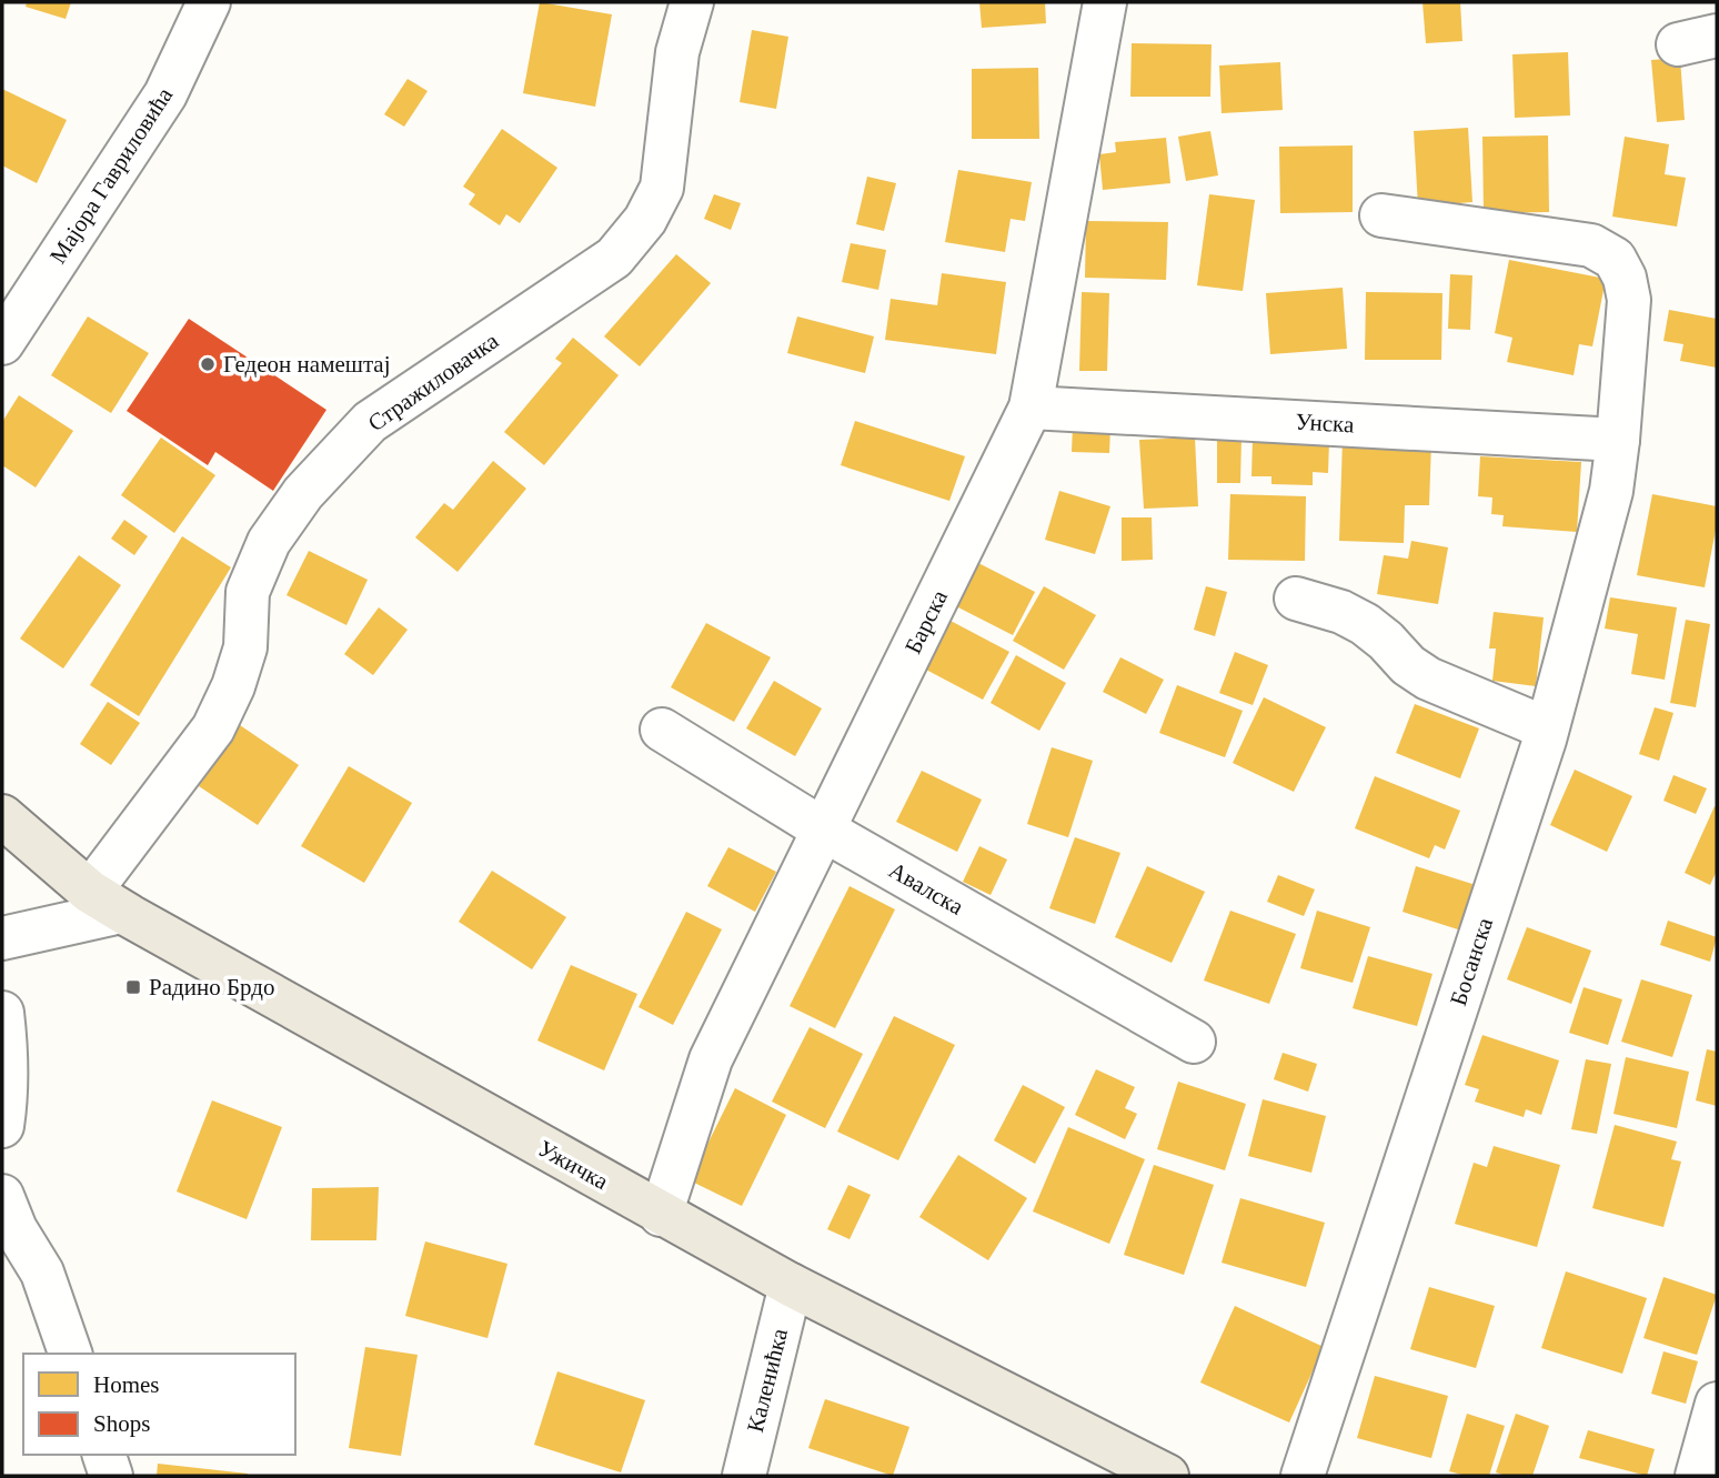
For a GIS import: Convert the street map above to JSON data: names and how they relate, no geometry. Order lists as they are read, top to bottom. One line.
{"streets":{"main road":["Ужичка"],"street":["Мајора Гавриловића","Стражиловачка","Унска","Барска","Авалска","Босанска","Каленићка"]},"crossings":[["Стражиловачка","Ужичка"],["Унска","Барска"],["Унска","Босанска"],["Барска","Авалска"],["Барска","Ужичка"],["Ужичка","Каленићка"]],"places":{"other":["Гедеон намештај"],"transit":["Радино Брдо"]},"legend":["Homes","Shops"]}
